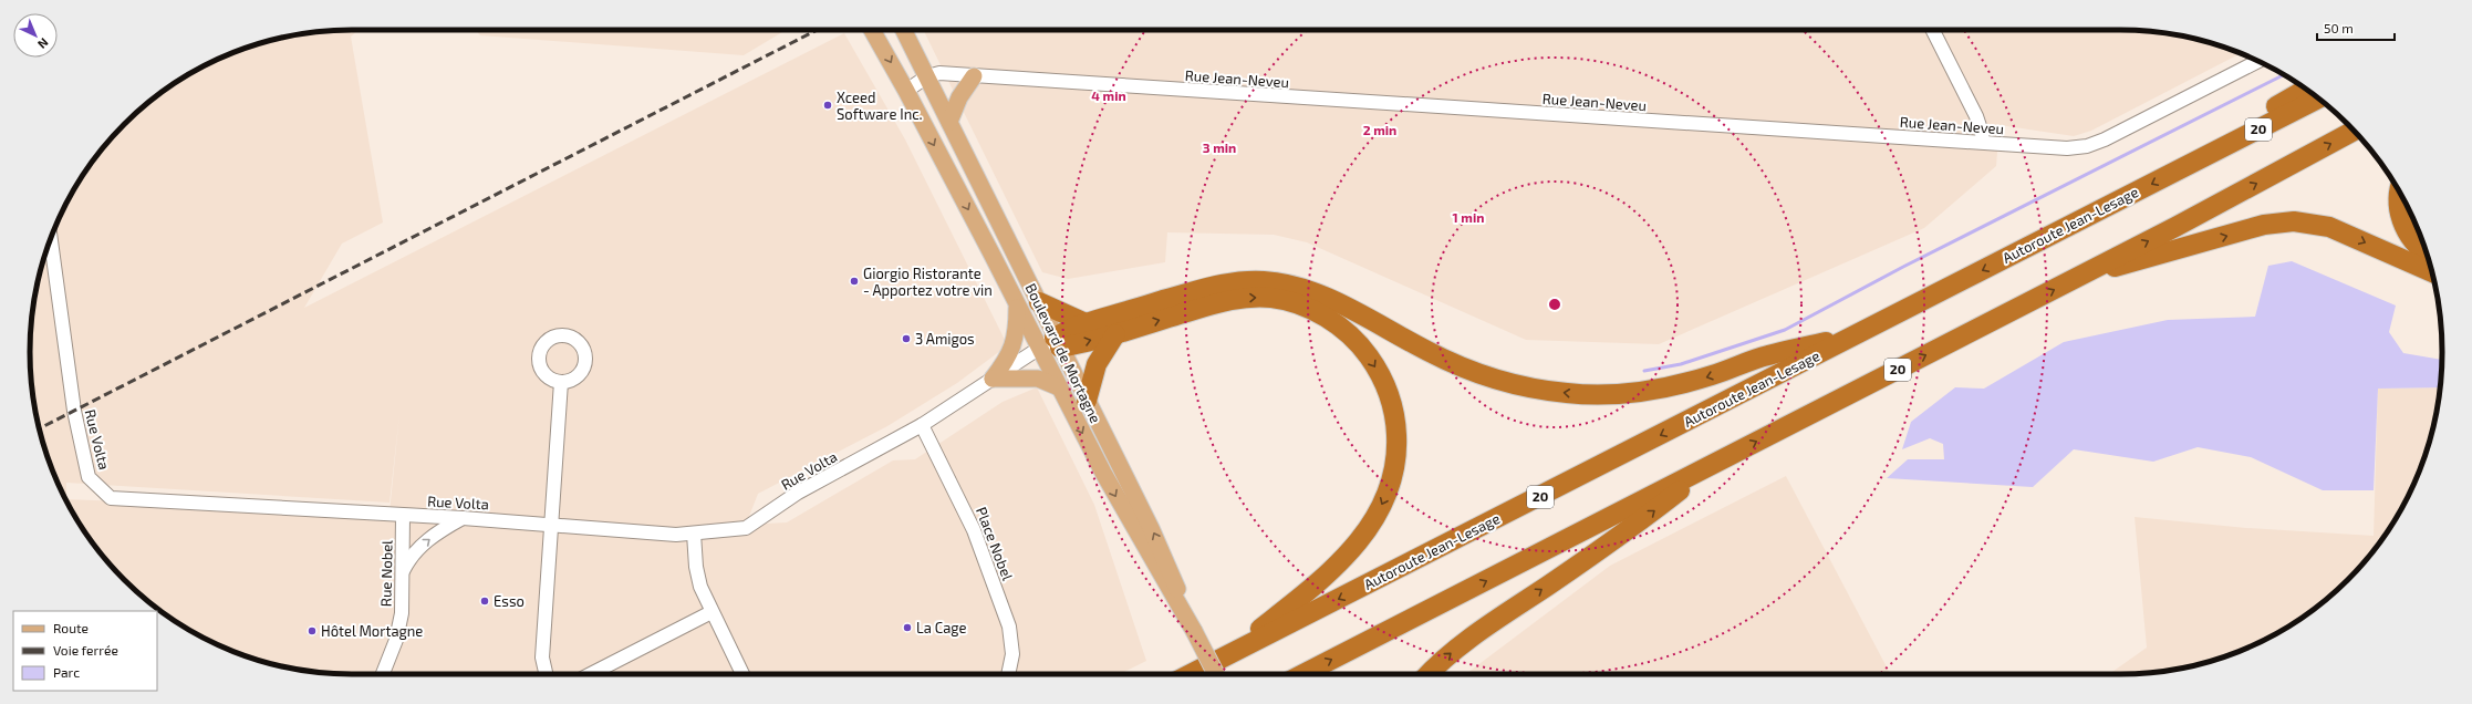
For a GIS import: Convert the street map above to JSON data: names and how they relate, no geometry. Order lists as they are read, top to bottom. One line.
{"streets":{"highway":["20","Autoroute Jean-Lesage"],"main road":["Boulevard de Mortagne"],"street":["Rue Jean-Neveu","Rue Volta","Place Nobel","Rue Nobel"]},"crossings":[["Rue Jean-Neveu","Boulevard de Mortagne"],["Boulevard de Mortagne","Rue Volta"],["Rue Volta","Place Nobel"],["Rue Volta","Rue Nobel"]],"places":["Xceed Software Inc.","Giorgio Ristorante - Apportez votre vin","3 Amigos","Esso","La Cage","Hôtel Mortagne"],"legend":["Route","Voie ferrée","Parc"],"scale_bar":"50 m","north":"bottom right","rings":["4 min","2 min","3 min","1 min"]}
